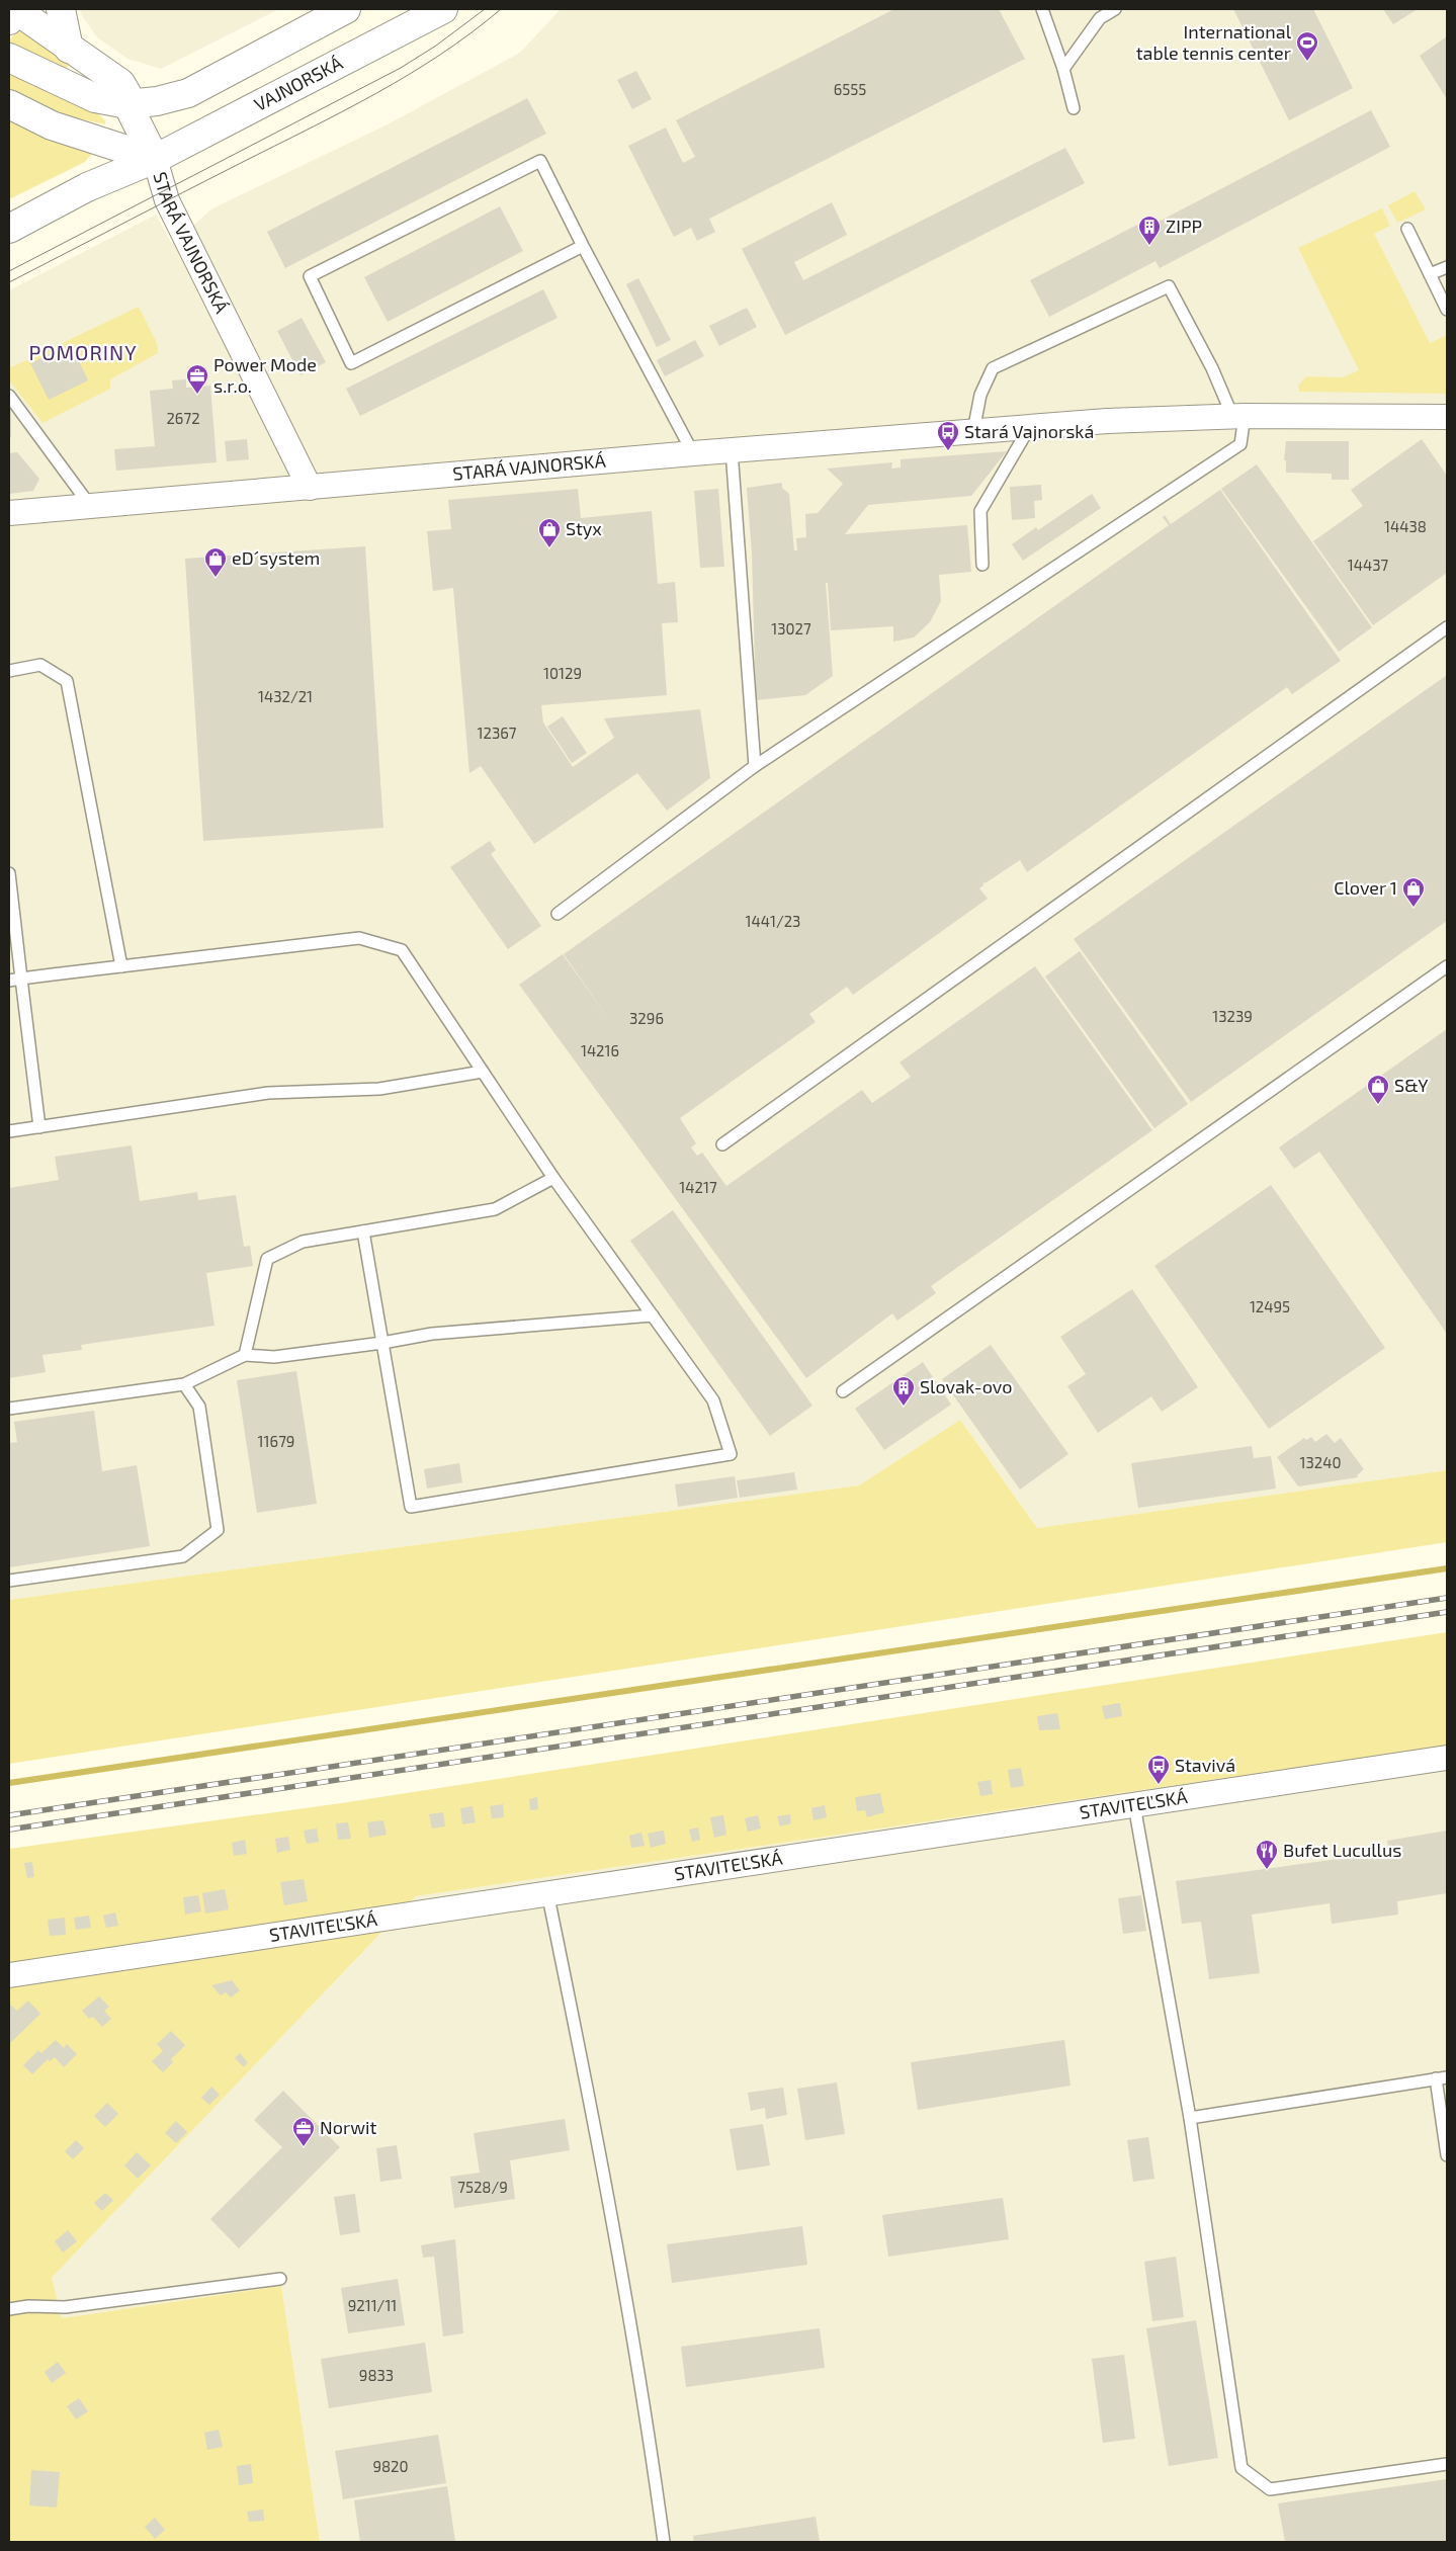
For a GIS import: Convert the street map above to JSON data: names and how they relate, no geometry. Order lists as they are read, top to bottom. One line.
{"streets":{"main road":["VAJNORSKÁ"],"street":["STARÁ VAJNORSKÁ","STAVITEĽSKÁ"]},"crossings":[["VAJNORSKÁ","STARÁ VAJNORSKÁ"]],"districts":["POMORINY"],"places":{"sports":["International table tennis center"],"building":["ZIPP","Slovak-ovo"],"office":["Power Mode s.r.o.","Norwit"],"bus stop":["Stará Vajnorská","Stavivá"],"shop":["Styx","eD´system","Clover 1","S&Y"],"restaurant":["Bufet Lucullus"]},"house_numbers":["6555","2672","14438","14437","13027","10129","1432/21","12367","1441/23","13239","3296","14216","14217","12495","11679","13240","7528/9","9211/11","9833","9820"]}
